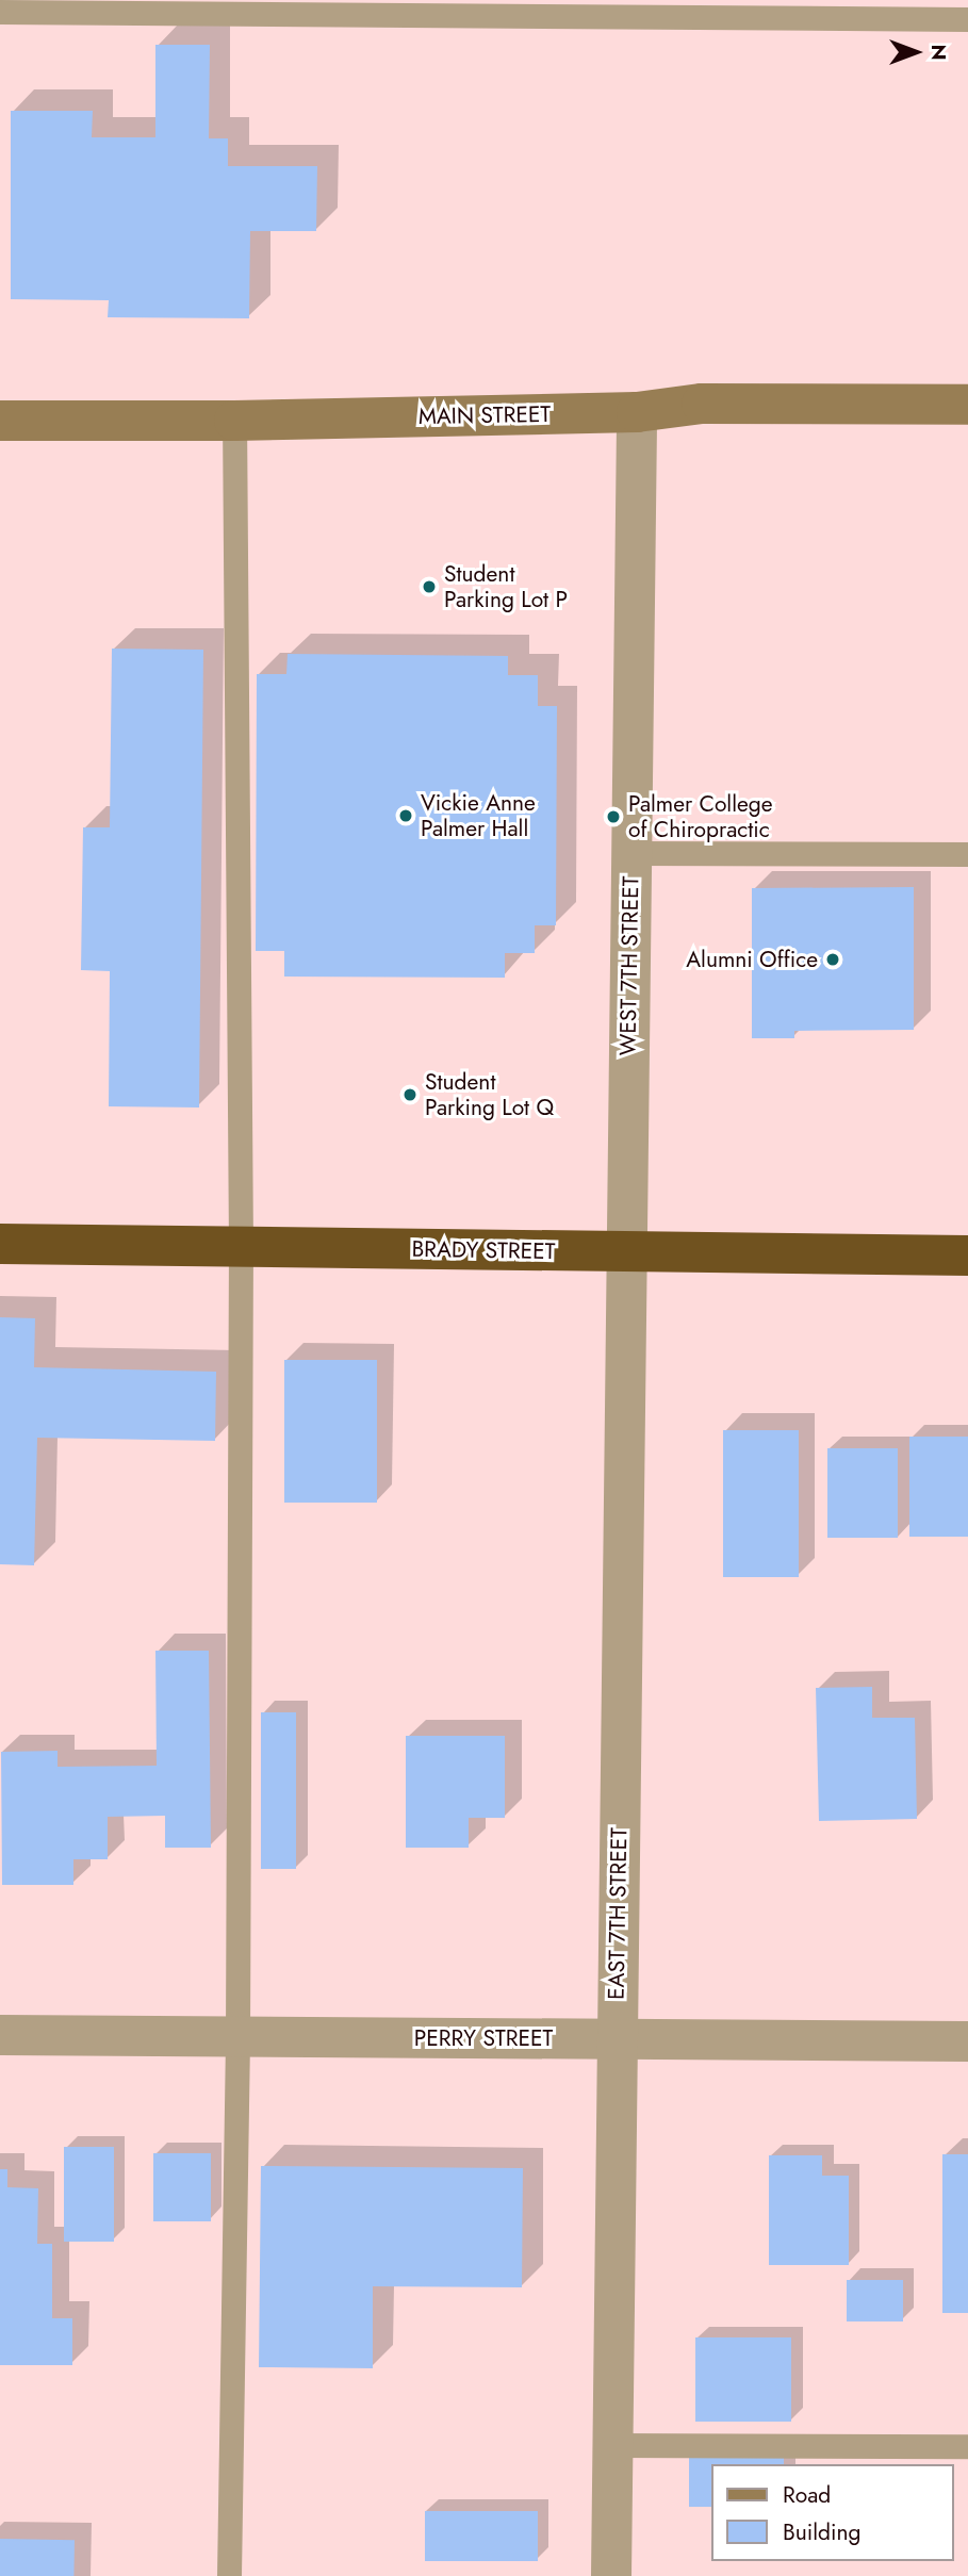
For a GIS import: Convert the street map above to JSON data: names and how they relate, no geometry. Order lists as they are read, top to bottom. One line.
{"streets":{"highway":["BRADY STREET"],"street":["MAIN STREET","WEST 7TH STREET","EAST 7TH STREET","PERRY STREET"]},"crossings":[["MAIN STREET","WEST 7TH STREET"],["WEST 7TH STREET","BRADY STREET"],["WEST 7TH STREET","EAST 7TH STREET"],["BRADY STREET","EAST 7TH STREET"],["EAST 7TH STREET","PERRY STREET"]],"places":["Student Parking Lot P","Vickie Anne Palmer Hall","Palmer College of Chiropractic","Alumni Office","Student Parking Lot Q"],"legend":["Road","Building"],"north":"right"}
